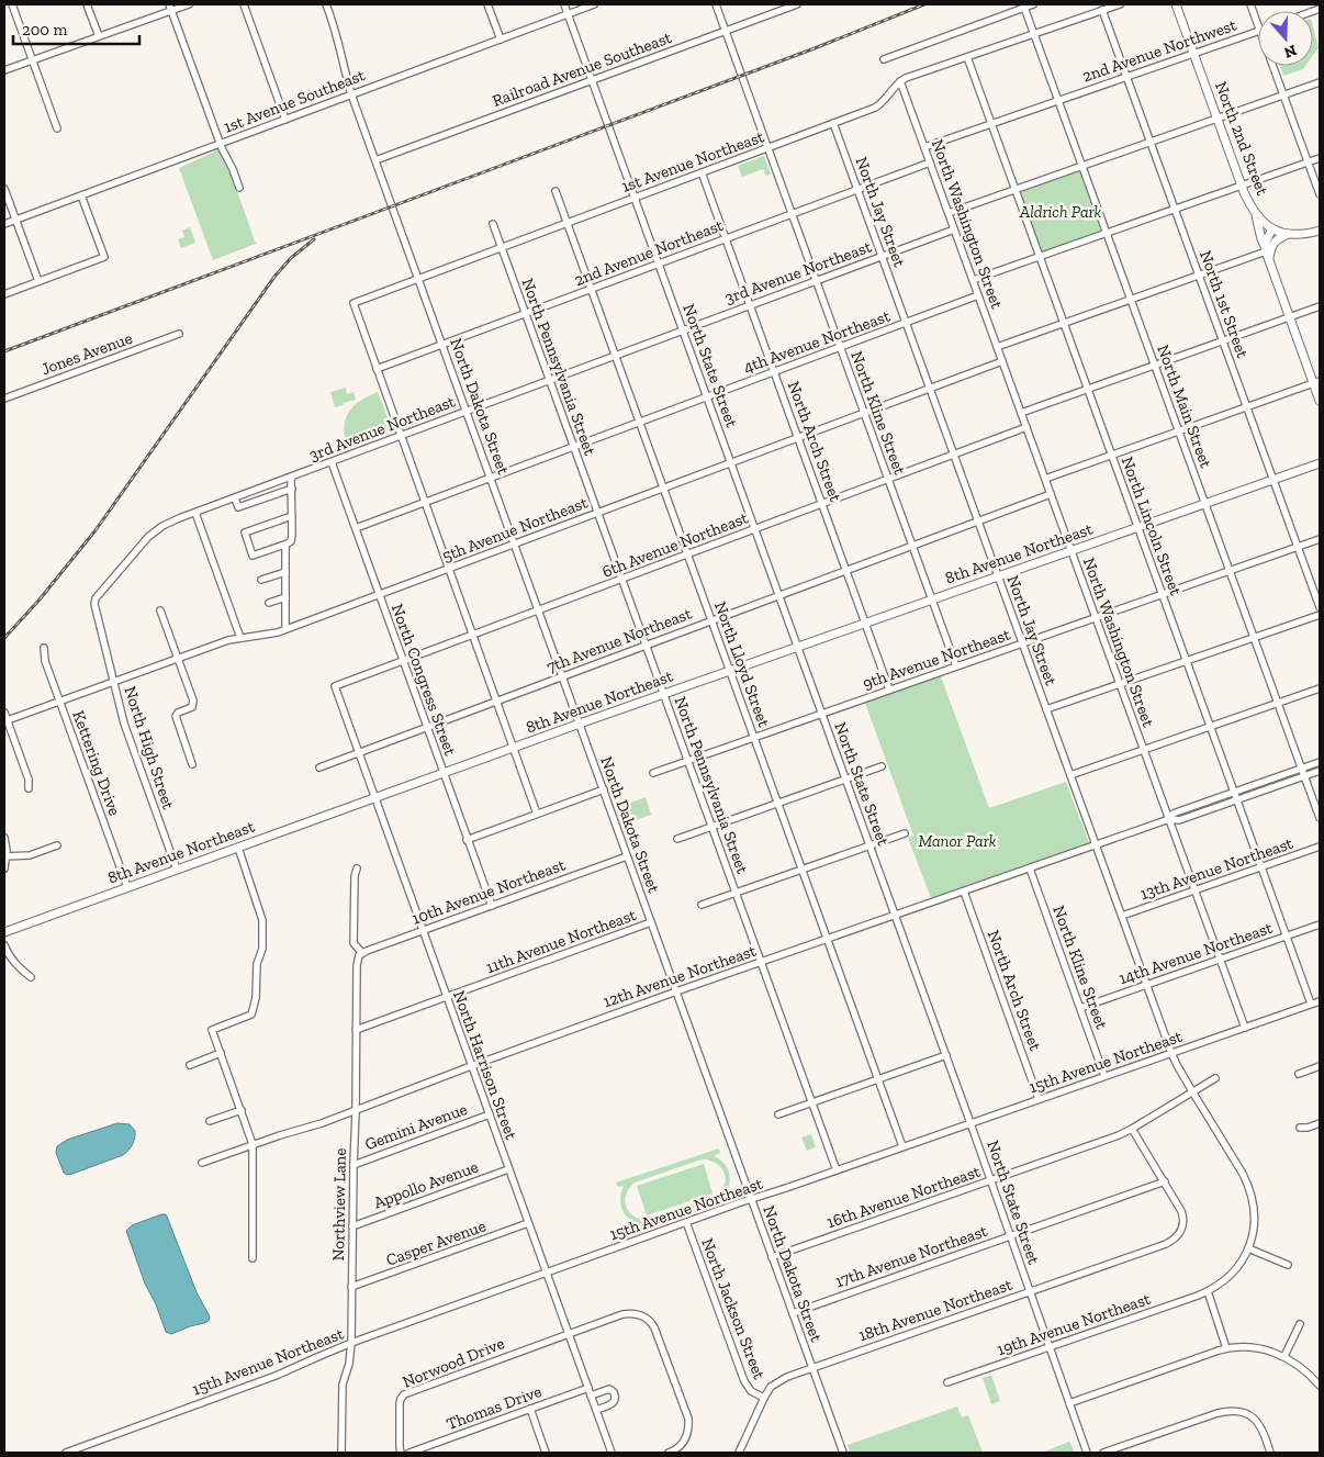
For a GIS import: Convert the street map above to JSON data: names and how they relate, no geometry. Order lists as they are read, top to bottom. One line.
{"streets":{"main road":["North 2nd Street","8th Avenue Northeast"],"street":["2nd Avenue Northwest","Railroad Avenue Southeast","1st Avenue Southeast","1st Avenue Northeast","North Jay Street","North Washington Street","2nd Avenue Northeast","3rd Avenue Northeast","North 1st Street","4th Avenue Northeast","Jones Avenue","North State Street","North Pennsylvania Street","North Dakota Street","North Main Street","North Kline Street","North Arch Street","North Lincoln Street","5th Avenue Northeast","6th Avenue Northeast","7th Avenue Northeast","9th Avenue Northeast","North Lloyd Street","North Congress Street","North High Street","Kettering Drive","13th Avenue Northeast","10th Avenue Northeast","11th Avenue Northeast","14th Avenue Northeast","12th Avenue Northeast","15th Avenue Northeast","North Harrison Street","Gemini Avenue","Appollo Avenue","16th Avenue Northeast","Northview Lane","Casper Avenue","17th Avenue Northeast","North Jackson Street","18th Avenue Northeast","19th Avenue Northeast","Norwood Drive","Thomas Drive"]},"crossings":[["2nd Avenue Northwest","North 2nd Street"],["2nd Avenue Northwest","North 1st Street"],["2nd Avenue Northwest","North Main Street"],["Railroad Avenue Southeast","North State Street"],["Railroad Avenue Southeast","North Dakota Street"],["Railroad Avenue Southeast","North Kline Street"],["1st Avenue Southeast","North State Street"],["1st Avenue Southeast","North Dakota Street"],["1st Avenue Northeast","North Jay Street"],["1st Avenue Northeast","North Washington Street"],["1st Avenue Northeast","2nd Avenue Northeast"],["1st Avenue Northeast","North 1st Street"],["1st Avenue Northeast","North State Street"],["1st Avenue Northeast","North Pennsylvania Street"],["1st Avenue Northeast","North Dakota Street"],["1st Avenue Northeast","North Main Street"],["1st Avenue Northeast","North Kline Street"],["1st Avenue Northeast","North Arch Street"],["1st Avenue Northeast","North Lincoln Street"],["1st Avenue Northeast","North Lloyd Street"],["North Jay Street","2nd Avenue Northeast"],["North Jay Street","3rd Avenue Northeast"],["North Jay Street","4th Avenue Northeast"],["North Jay Street","5th Avenue Northeast"],["North Jay Street","6th Avenue Northeast"],["North Jay Street","8th Avenue Northeast"],["North Jay Street","7th Avenue Northeast"],["North Jay Street","9th Avenue Northeast"],["North Jay Street","13th Avenue Northeast"],["North Jay Street","14th Avenue Northeast"],["North Jay Street","12th Avenue Northeast"],["North Jay Street","15th Avenue Northeast"],["North Jay Street","16th Avenue Northeast"],["North Jay Street","19th Avenue Northeast"],["North Washington Street","2nd Avenue Northeast"],["North Washington Street","3rd Avenue Northeast"],["North Washington Street","4th Avenue Northeast"],["North Washington Street","5th Avenue Northeast"],["North Washington Street","6th Avenue Northeast"],["North Washington Street","8th Avenue Northeast"],["North Washington Street","7th Avenue Northeast"],["North Washington Street","9th Avenue Northeast"],["North Washington Street","13th Avenue Northeast"],["North Washington Street","14th Avenue Northeast"],["North Washington Street","12th Avenue Northeast"],["North Washington Street","15th Avenue Northeast"],["2nd Avenue Northeast","North State Street"],["2nd Avenue Northeast","North Pennsylvania Street"],["2nd Avenue Northeast","North Dakota Street"],["2nd Avenue Northeast","North Kline Street"],["2nd Avenue Northeast","North Arch Street"],["2nd Avenue Northeast","North Lloyd Street"],["3rd Avenue Northeast","North State Street"],["3rd Avenue Northeast","North Pennsylvania Street"],["3rd Avenue Northeast","North Dakota Street"],["3rd Avenue Northeast","North Kline Street"],["3rd Avenue Northeast","North Arch Street"],["3rd Avenue Northeast","North Lloyd Street"],["3rd Avenue Northeast","North Congress Street"],["3rd Avenue Northeast","North High Street"],["North 1st Street","8th Avenue Northeast"],["North 1st Street","9th Avenue Northeast"],["4th Avenue Northeast","North State Street"],["4th Avenue Northeast","North Pennsylvania Street"],["4th Avenue Northeast","North Dakota Street"],["4th Avenue Northeast","North Kline Street"],["4th Avenue Northeast","North Arch Street"],["4th Avenue Northeast","North Lloyd Street"],["4th Avenue Northeast","North Congress Street"],["North State Street","5th Avenue Northeast"],["North State Street","6th Avenue Northeast"],["North State Street","8th Avenue Northeast"],["North State Street","7th Avenue Northeast"],["North State Street","9th Avenue Northeast"],["North State Street","12th Avenue Northeast"],["North State Street","15th Avenue Northeast"],["North State Street","16th Avenue Northeast"],["North State Street","17th Avenue Northeast"],["North State Street","18th Avenue Northeast"],["North State Street","19th Avenue Northeast"],["North Pennsylvania Street","5th Avenue Northeast"],["North Pennsylvania Street","6th Avenue Northeast"],["North Pennsylvania Street","8th Avenue Northeast"],["North Pennsylvania Street","7th Avenue Northeast"],["North Pennsylvania Street","9th Avenue Northeast"],["North Pennsylvania Street","12th Avenue Northeast"],["North Pennsylvania Street","15th Avenue Northeast"],["North Dakota Street","5th Avenue Northeast"],["North Dakota Street","6th Avenue Northeast"],["North Dakota Street","8th Avenue Northeast"],["North Dakota Street","7th Avenue Northeast"],["North Dakota Street","10th Avenue Northeast"],["North Dakota Street","11th Avenue Northeast"],["North Dakota Street","12th Avenue Northeast"],["North Dakota Street","15th Avenue Northeast"],["North Dakota Street","16th Avenue Northeast"],["North Dakota Street","17th Avenue Northeast"],["North Dakota Street","18th Avenue Northeast"],["North Main Street","8th Avenue Northeast"],["North Main Street","9th Avenue Northeast"],["North Main Street","12th Avenue Northeast"],["North Kline Street","5th Avenue Northeast"],["North Kline Street","6th Avenue Northeast"],["North Kline Street","8th Avenue Northeast"],["North Kline Street","7th Avenue Northeast"],["North Kline Street","9th Avenue Northeast"],["North Kline Street","14th Avenue Northeast"],["North Kline Street","12th Avenue Northeast"],["North Kline Street","15th Avenue Northeast"],["North Arch Street","5th Avenue Northeast"],["North Arch Street","6th Avenue Northeast"],["North Arch Street","8th Avenue Northeast"],["North Arch Street","7th Avenue Northeast"],["North Arch Street","9th Avenue Northeast"],["North Arch Street","12th Avenue Northeast"],["North Arch Street","15th Avenue Northeast"],["North Lincoln Street","8th Avenue Northeast"],["North Lincoln Street","9th Avenue Northeast"],["North Lincoln Street","13th Avenue Northeast"],["North Lincoln Street","14th Avenue Northeast"],["North Lincoln Street","12th Avenue Northeast"],["North Lincoln Street","15th Avenue Northeast"],["5th Avenue Northeast","North Lloyd Street"],["5th Avenue Northeast","North Congress Street"],["5th Avenue Northeast","North High Street"],["5th Avenue Northeast","Kettering Drive"],["6th Avenue Northeast","North Lloyd Street"],["6th Avenue Northeast","North Congress Street"],["6th Avenue Northeast","North Harrison Street"],["8th Avenue Northeast","North Lloyd Street"],["8th Avenue Northeast","North Congress Street"],["8th Avenue Northeast","North High Street"],["8th Avenue Northeast","Kettering Drive"],["8th Avenue Northeast","North Harrison Street"],["7th Avenue Northeast","North Lloyd Street"],["7th Avenue Northeast","North Congress Street"],["7th Avenue Northeast","North Harrison Street"],["9th Avenue Northeast","North Lloyd Street"],["North Lloyd Street","12th Avenue Northeast"],["North Lloyd Street","15th Avenue Northeast"],["North Congress Street","10th Avenue Northeast"],["10th Avenue Northeast","North Harrison Street"],["10th Avenue Northeast","Northview Lane"],["11th Avenue Northeast","North Harrison Street"],["11th Avenue Northeast","Northview Lane"],["12th Avenue Northeast","North Harrison Street"],["12th Avenue Northeast","Northview Lane"],["15th Avenue Northeast","North Harrison Street"],["15th Avenue Northeast","Northview Lane"],["15th Avenue Northeast","North Jackson Street"],["North Harrison Street","Gemini Avenue"],["North Harrison Street","Appollo Avenue"],["North Harrison Street","Casper Avenue"],["North Harrison Street","Norwood Drive"],["North Harrison Street","Thomas Drive"],["Gemini Avenue","Northview Lane"],["Appollo Avenue","Northview Lane"],["Northview Lane","Casper Avenue"],["17th Avenue Northeast","18th Avenue Northeast"],["North Jackson Street","18th Avenue Northeast"]],"parks":["Aldrich Park","Manor Park"],"scale_bar":"200 m","north":"bottom"}
